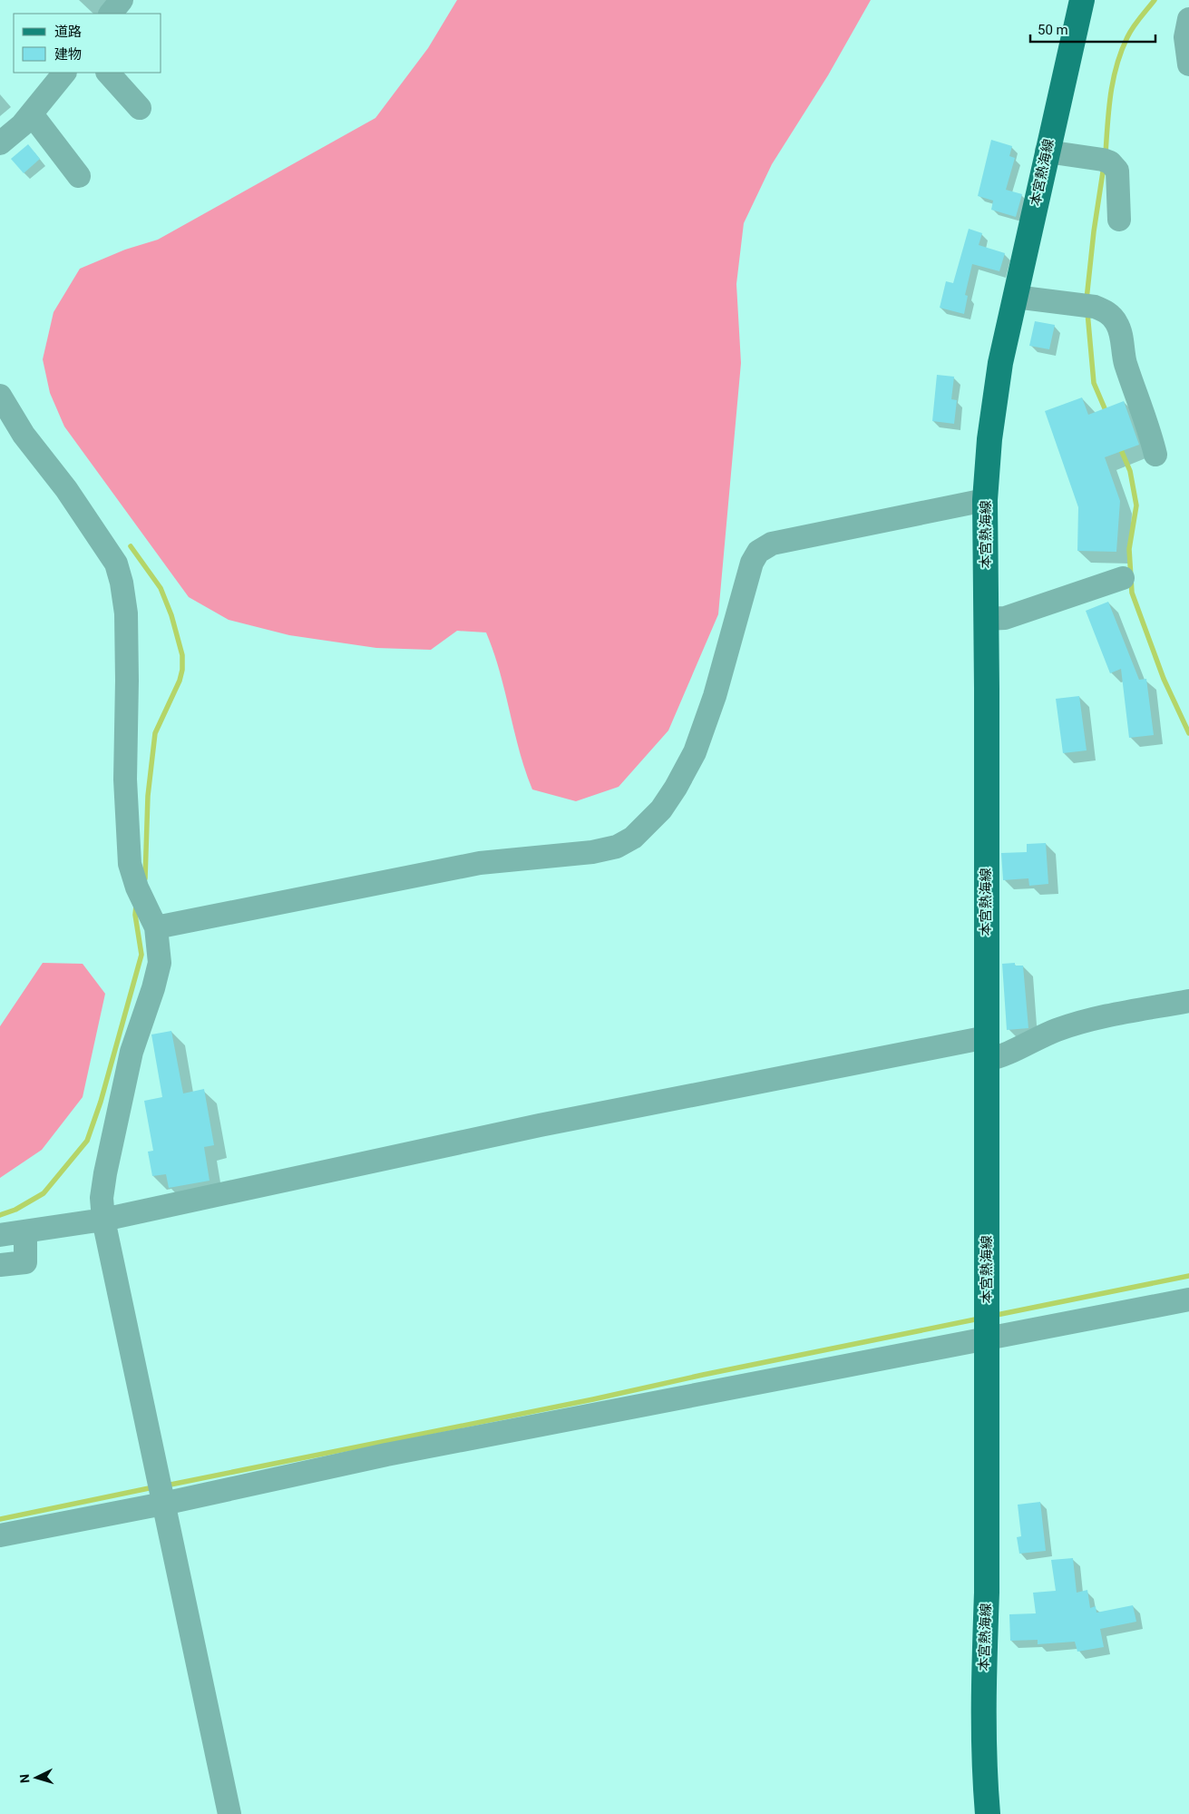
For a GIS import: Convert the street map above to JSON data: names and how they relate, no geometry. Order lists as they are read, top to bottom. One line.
{"streets":{"main road":["本宮熱海線"]},"legend":["道路","建物"],"scale_bar":"50 m","north":"left"}
